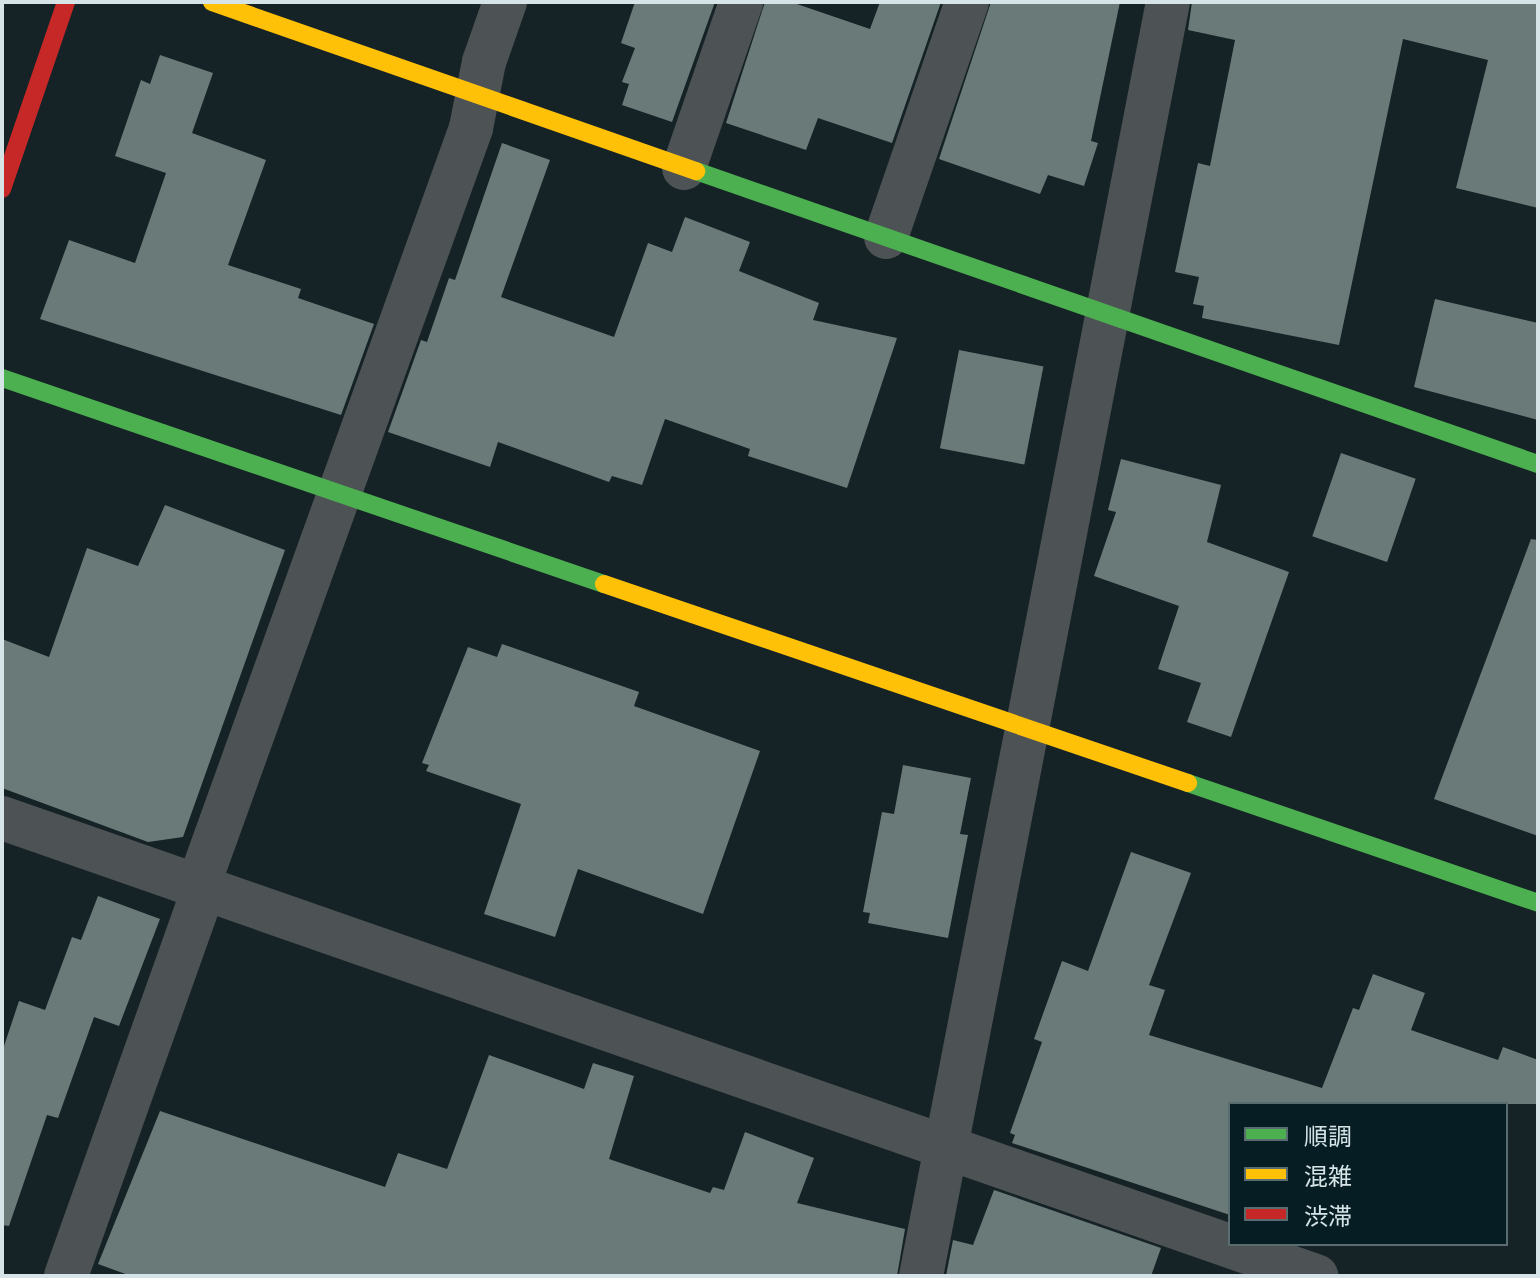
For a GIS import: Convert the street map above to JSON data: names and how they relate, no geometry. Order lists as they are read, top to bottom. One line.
{"legend":["順調","混雑","渋滞"]}
